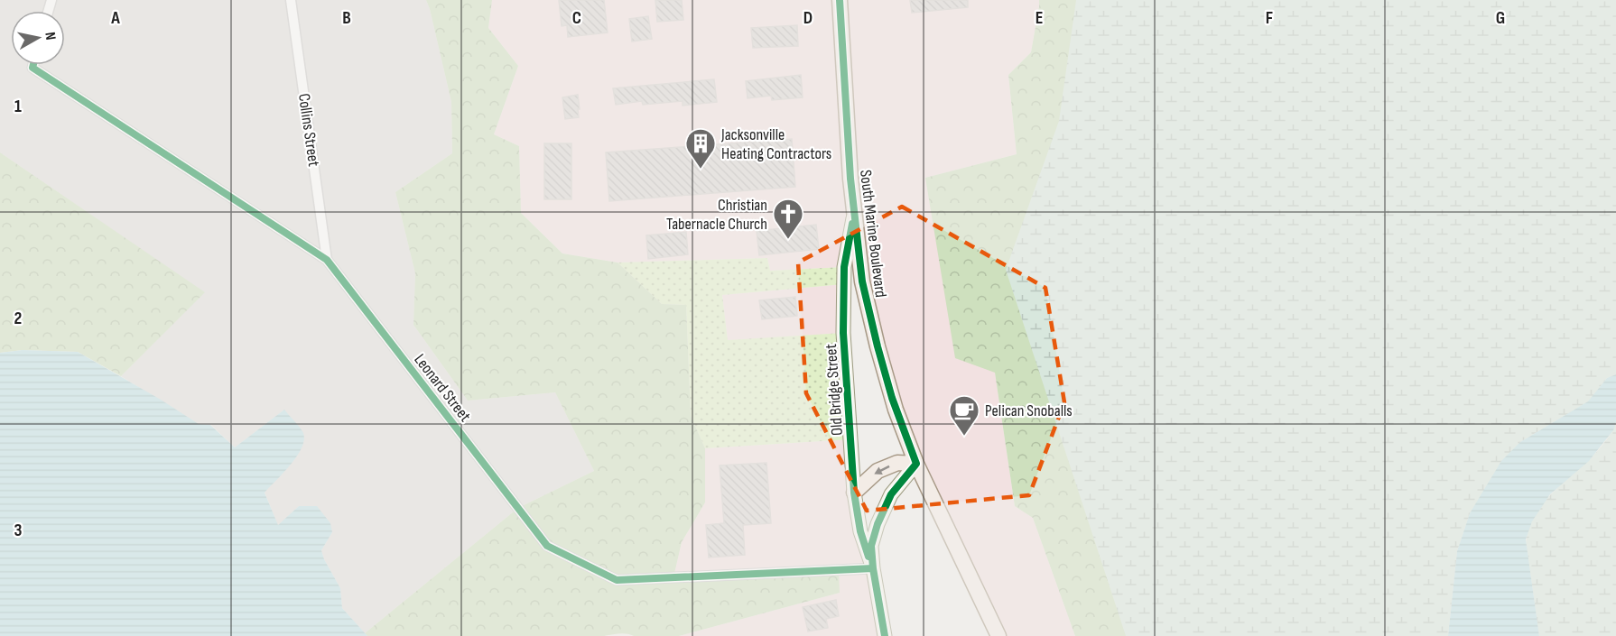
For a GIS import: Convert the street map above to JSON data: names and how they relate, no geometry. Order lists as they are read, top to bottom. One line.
{"streets":{"main road":["South Marine Boulevard","Old Bridge Street"],"street":["Collins Street","Leonard Street"]},"crossings":[["Collins Street","Leonard Street"],["South Marine Boulevard","Old Bridge Street"],["Leonard Street","Old Bridge Street"]],"places":{"building":["Jacksonville Heating Contractors"],"church":["Christian Tabernacle Church"],"cafe":["Pelican Snoballs"]},"north":"right","grid":{"columns":["A","B","C","D","E","F","G"],"rows":["1","2","3"]}}
